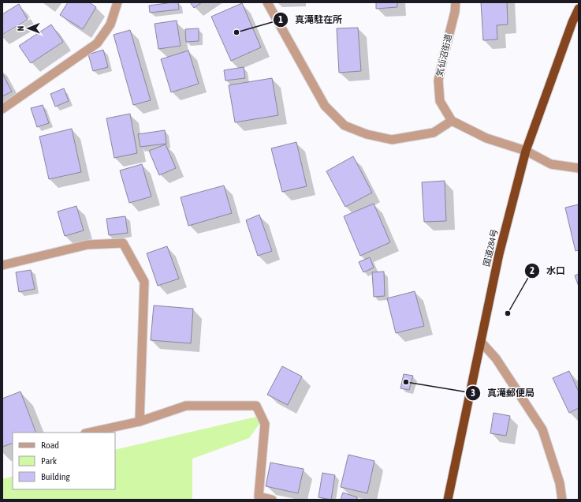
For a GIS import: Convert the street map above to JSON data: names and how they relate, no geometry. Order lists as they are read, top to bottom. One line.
{"streets":{"highway":["国道284号"],"street":["気仙沼街道"]},"places":["真滝駐在所","水口","真滝郵便局"],"legend":["Road","Park","Building"],"north":"left"}
